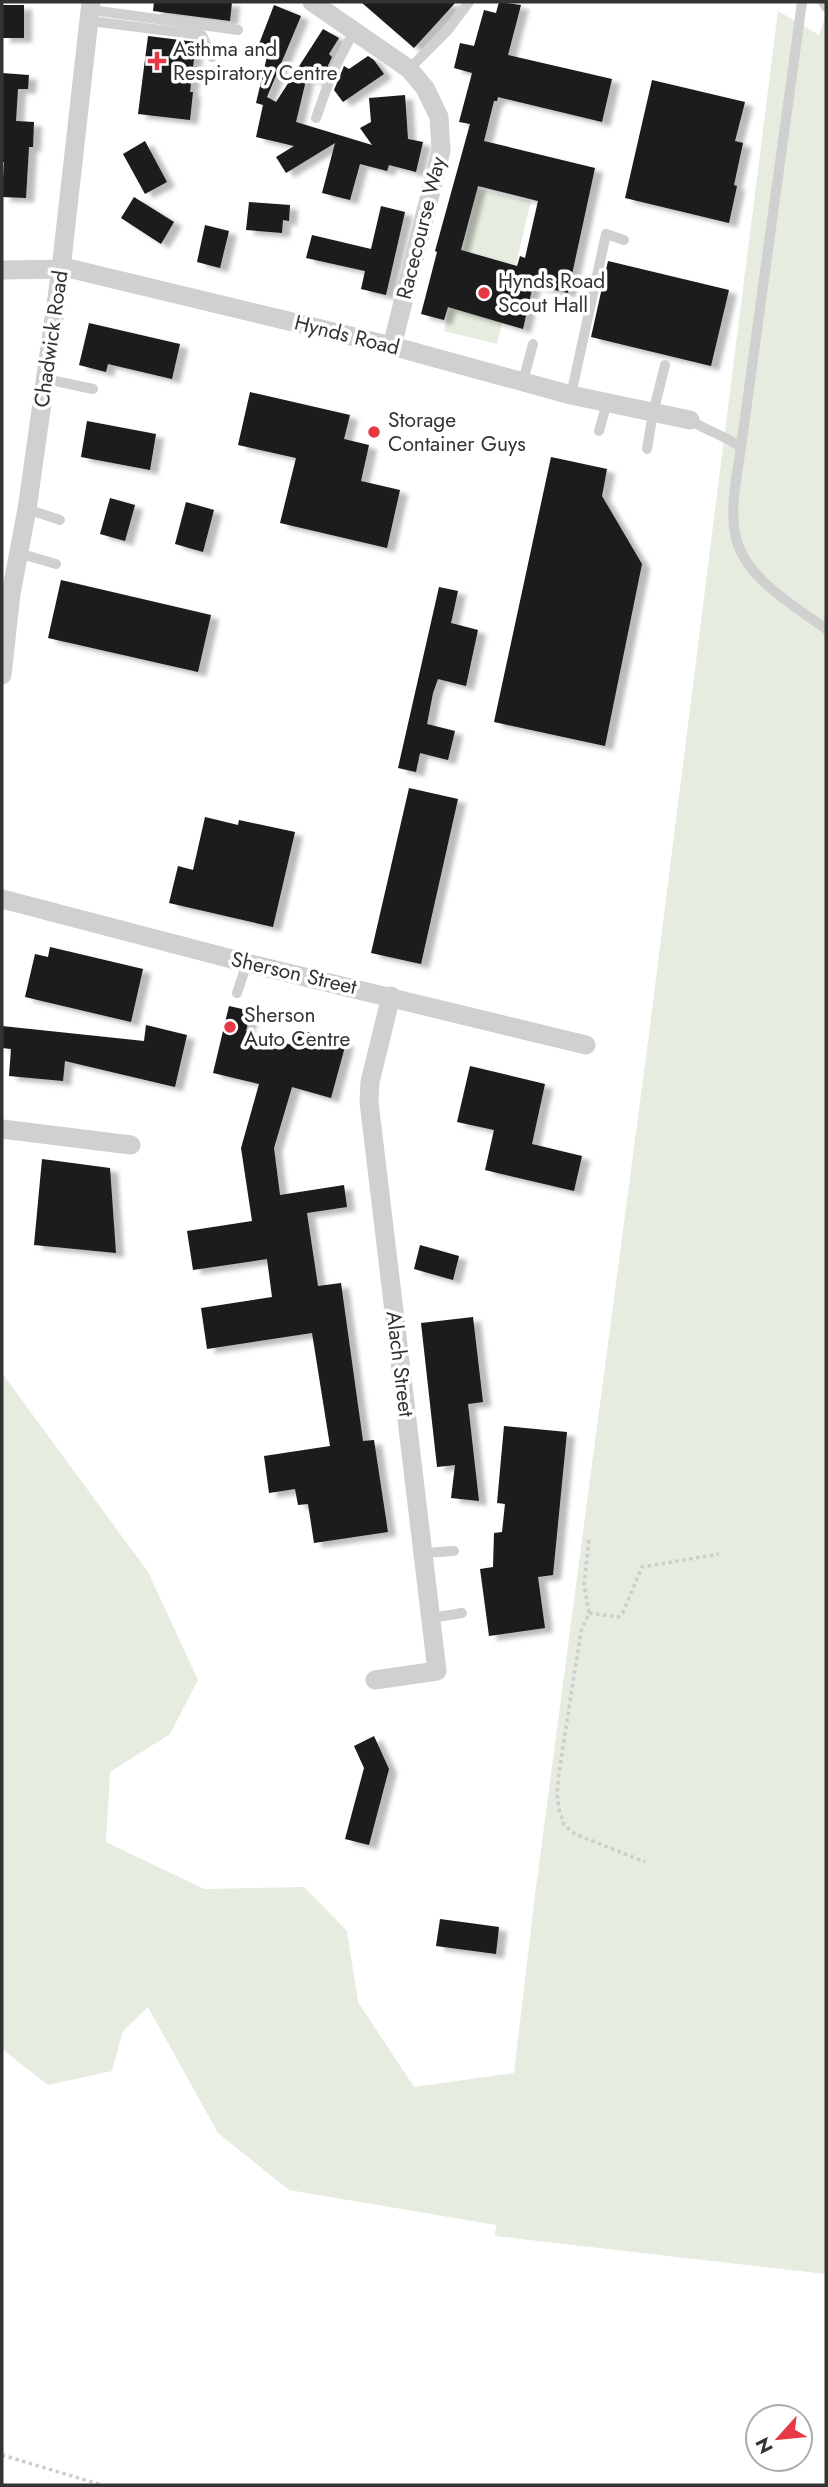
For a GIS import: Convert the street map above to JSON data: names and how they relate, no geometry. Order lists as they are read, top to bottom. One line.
{"streets":{"street":["Racecourse Way","Hynds Road","Chadwick Road","Sherson Street","Alach Street"]},"crossings":[["Racecourse Way","Hynds Road"],["Hynds Road","Chadwick Road"],["Sherson Street","Alach Street"]],"places":{"health":["Asthma and Respiratory Centre"],"other":["Hynds Road Scout Hall","Storage Container Guys","Sherson Auto Centre"]},"north":"bottom left"}
